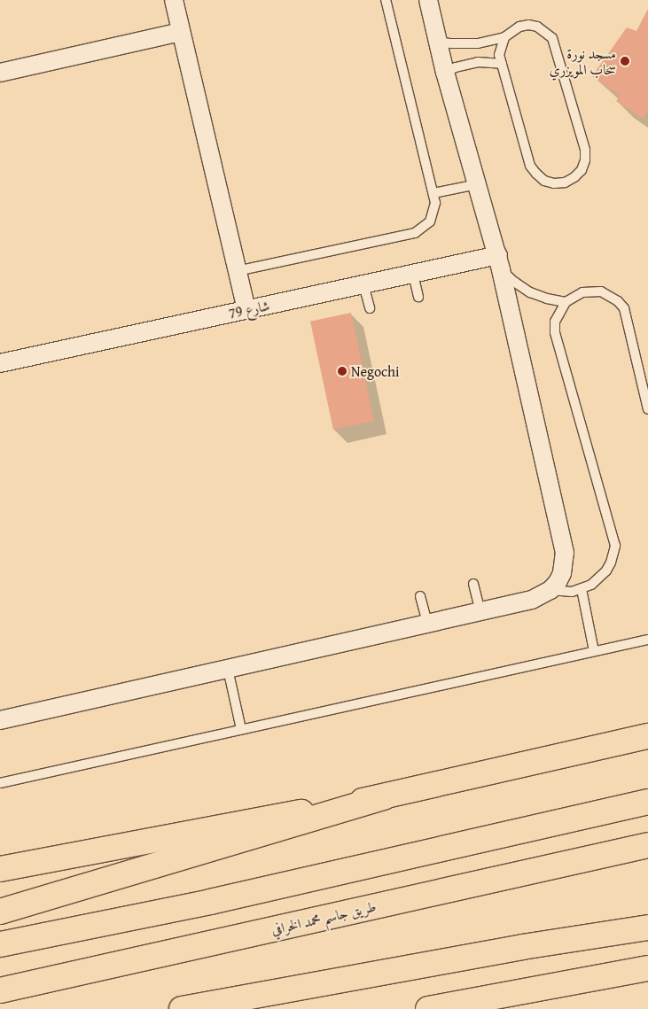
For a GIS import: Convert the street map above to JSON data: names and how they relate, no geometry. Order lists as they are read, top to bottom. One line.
{"streets":{"main road":["طريق جاسم محمد الخرافي"],"street":["شارع 79"]},"places":["مسجد نورة سحاب المويزري","Negochi"]}
